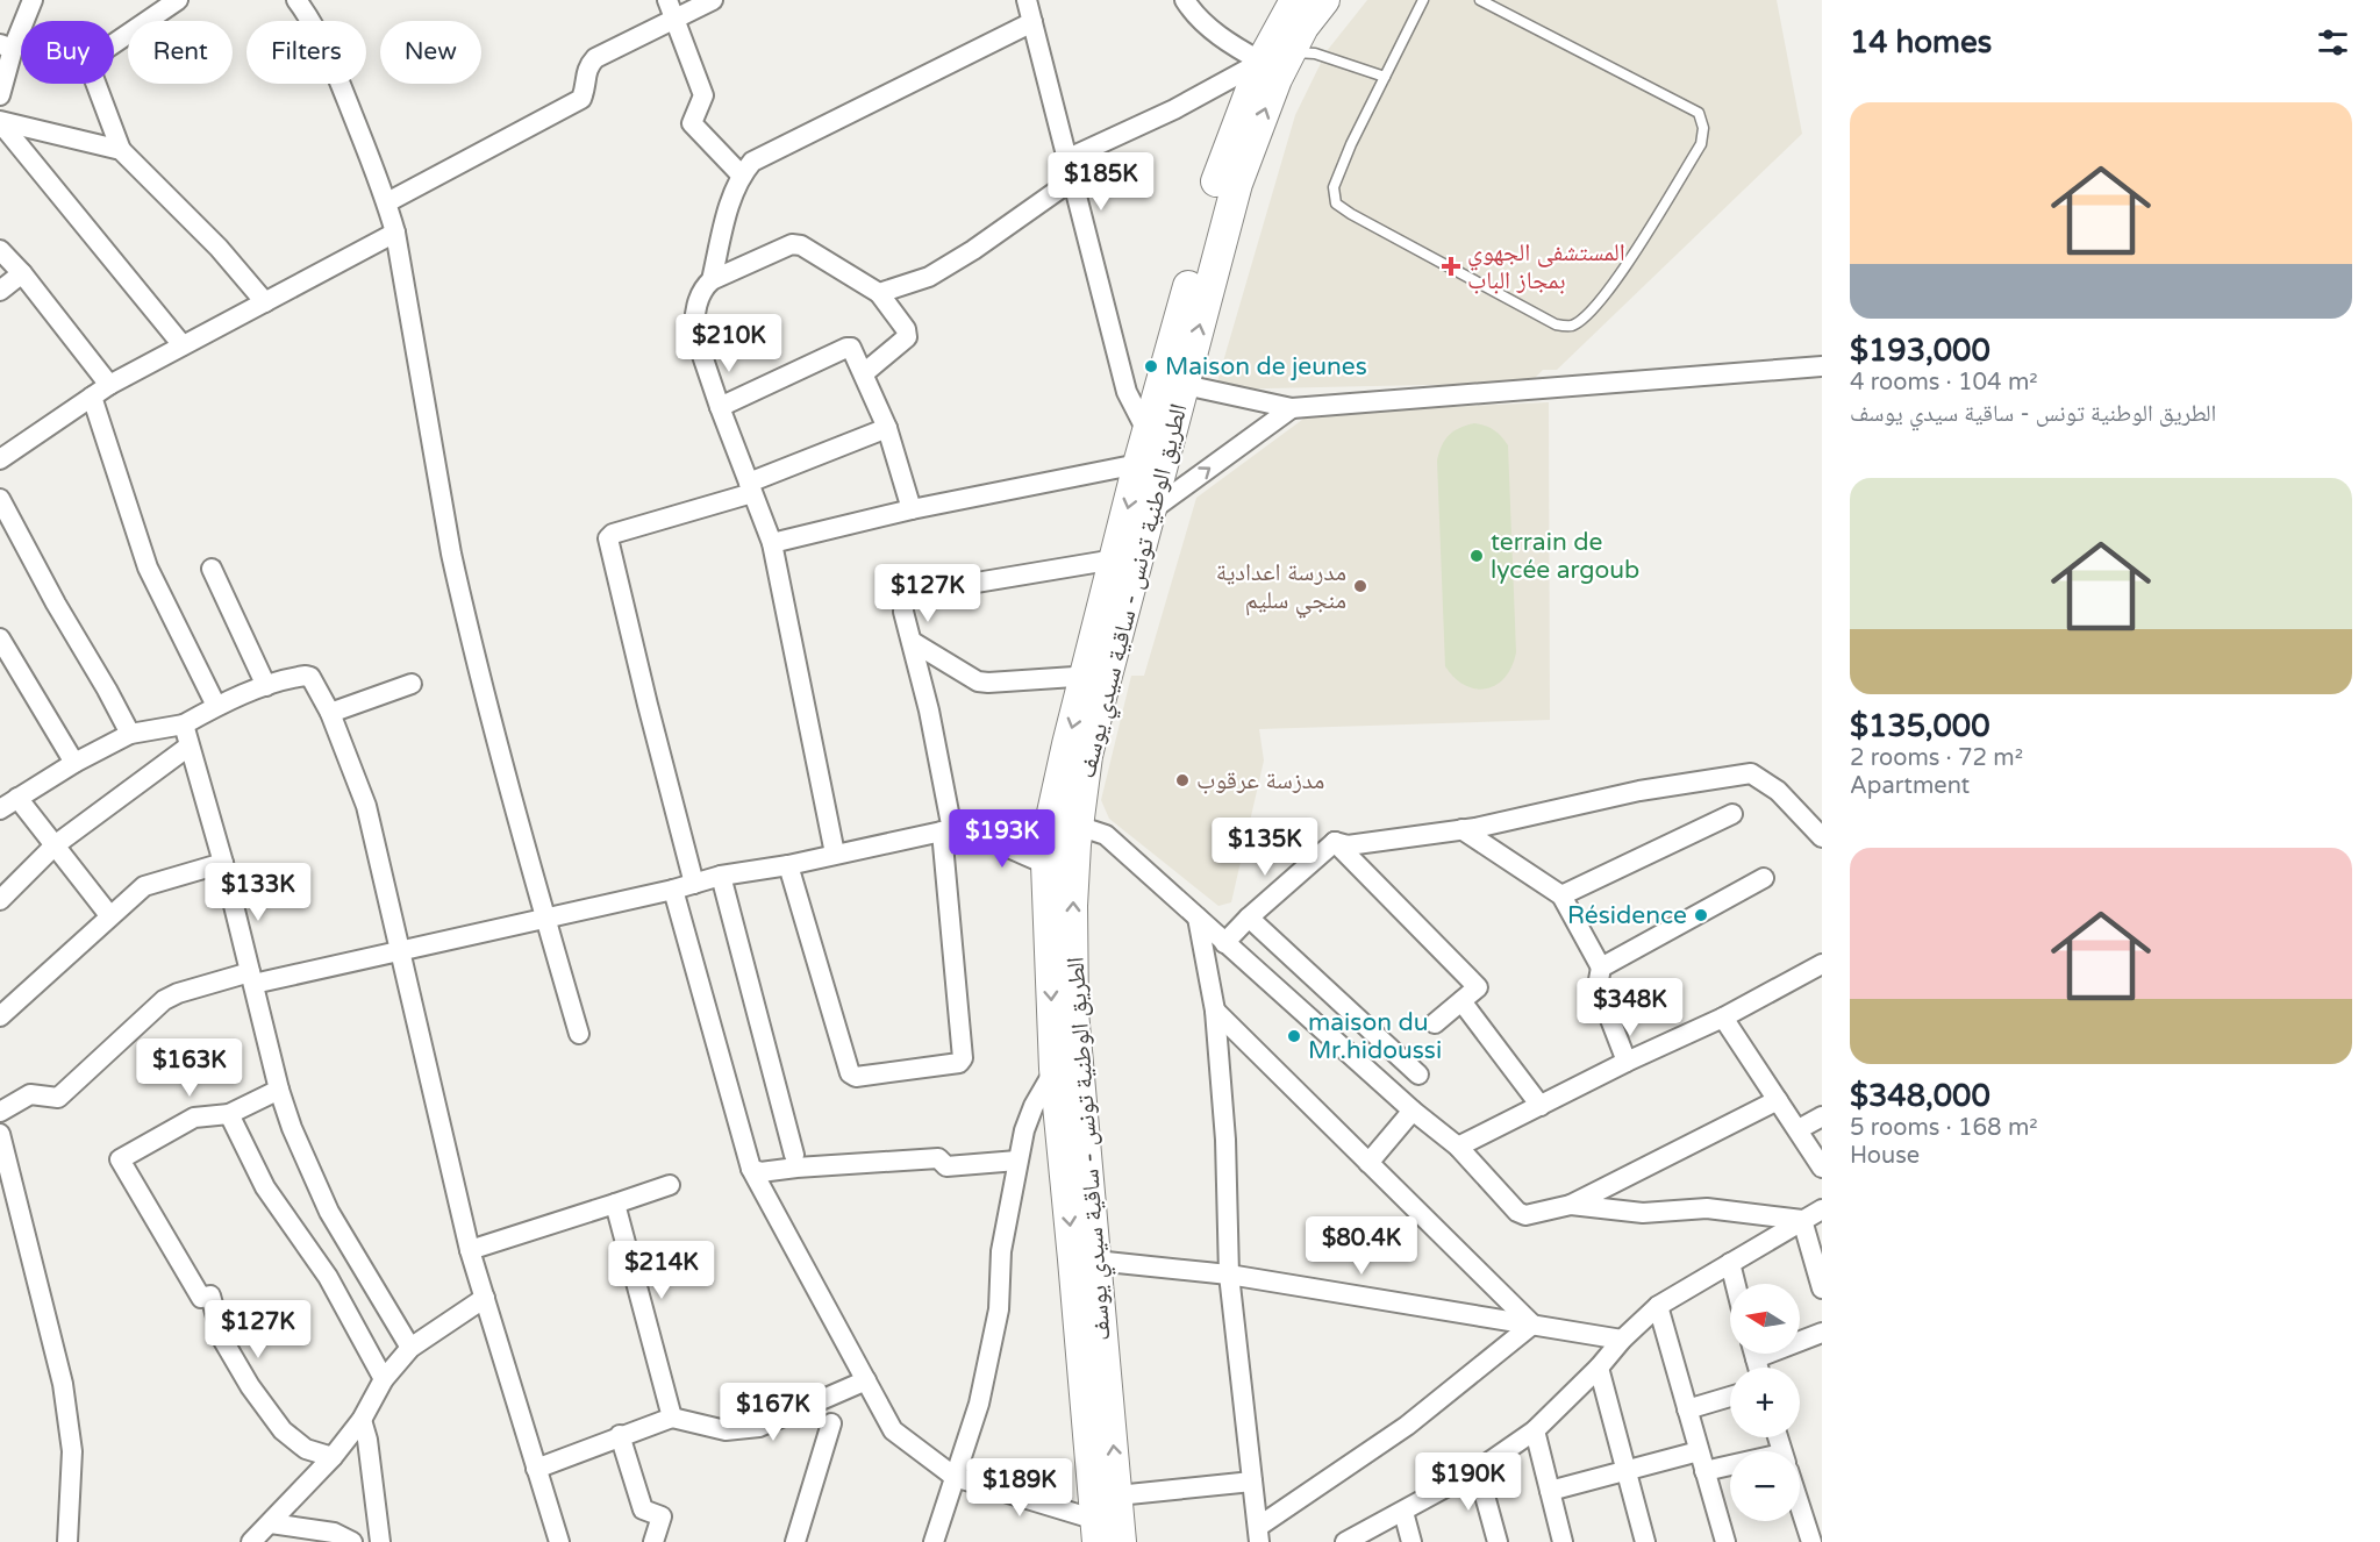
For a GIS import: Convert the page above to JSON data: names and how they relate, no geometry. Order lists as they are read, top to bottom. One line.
{"streets":{"main road":["الطريق الوطنية تونس - ساقية سيدي يوسف"]},"places":{"health":["المستشفى الجهوي بمجاز الباب"],"other":["Maison de jeunes","terrain de lycée argoub","مدرسة اعدادية منجي سليم","مدزسة عرقوب","Résidence","maison du Mr.hidoussi"]},"north":"left","page":{"heading":"14 homes","chip":["Buy","Rent","Filters","New"],"list":[{"name":"$193,000","note":"4 rooms · 104 m² · الطريق الوطنية تونس - ساقية سيدي يوسف"},{"name":"$135,000","note":"2 rooms · 72 m² · Apartment"},{"name":"$348,000","note":"5 rooms · 168 m² · House"}],"price":["$185K","$210K","$127K","$193K","$135K","$133K","$348K","$163K","$80.4K","$214K","$127K","$167K","$190K","$189K"],"map_buttons":["+","−"]}}
